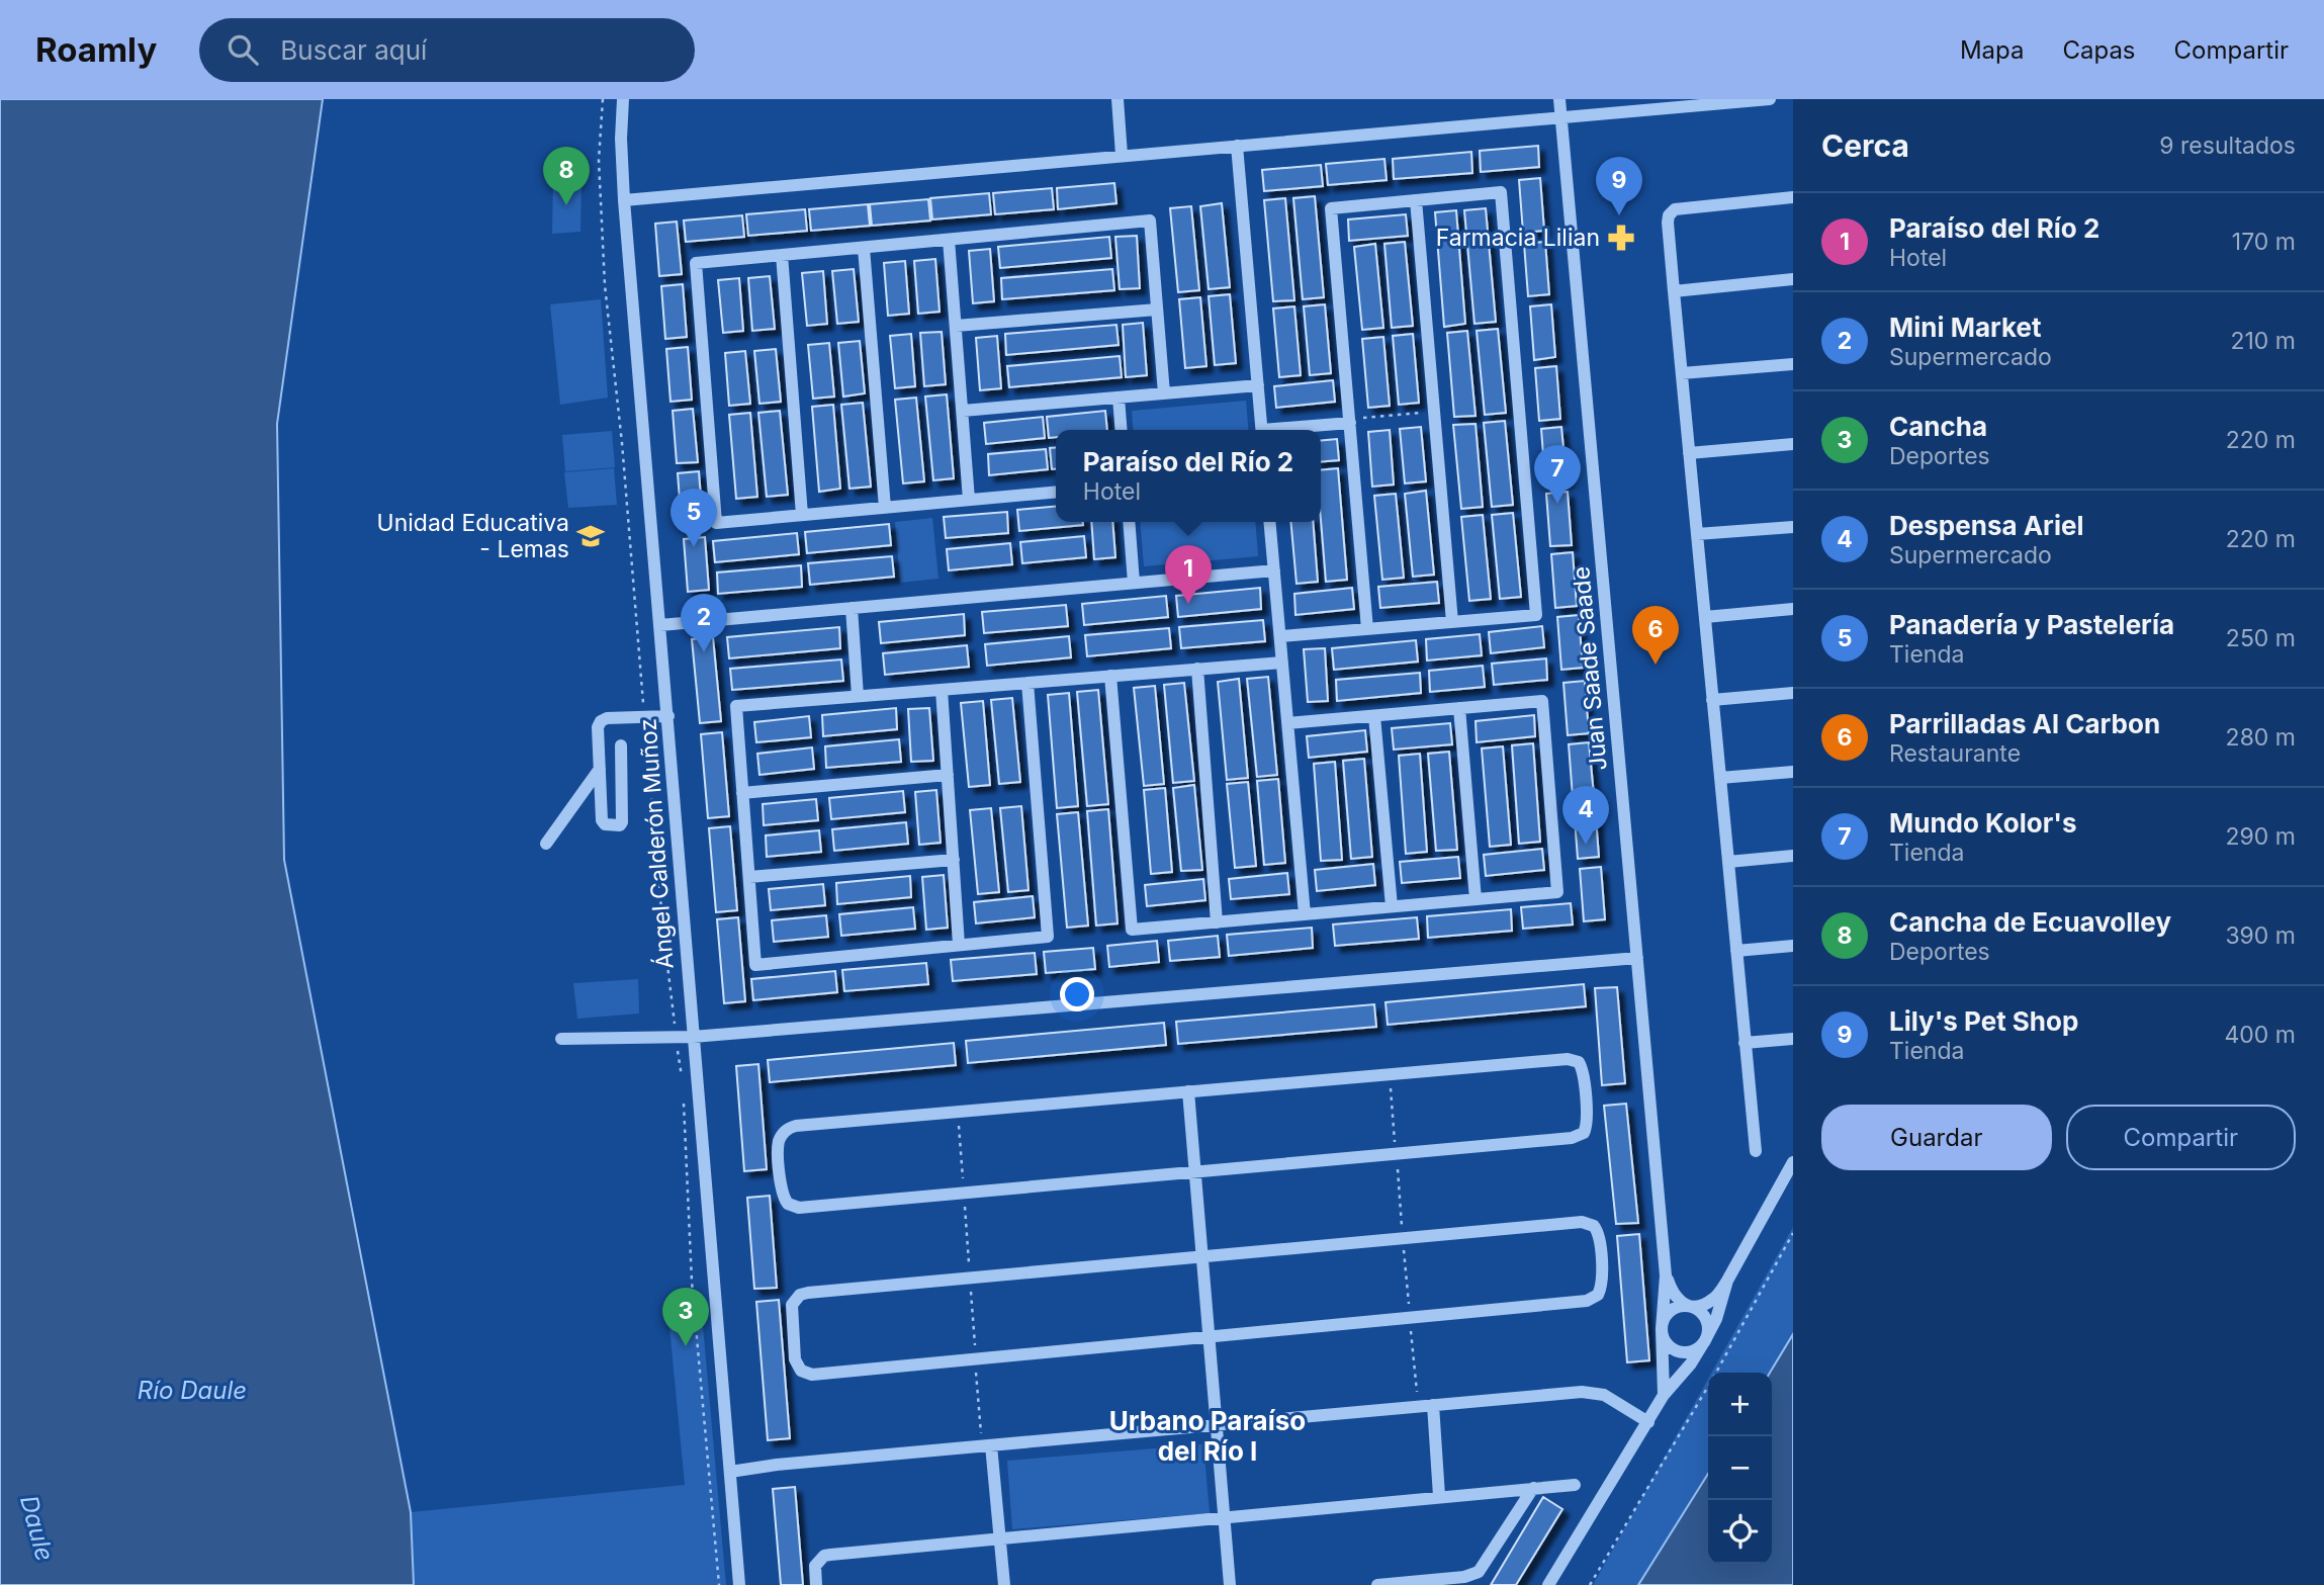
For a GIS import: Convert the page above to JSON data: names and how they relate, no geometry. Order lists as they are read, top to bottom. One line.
{"streets":{"street":["Juan Saade Saade","Ángel Calderón Muñoz"]},"districts":["Urbano Paraíso del Río I"],"water":["Río Daule","Daule"],"places":{"pharmacy":["Farmacia Lilian"],"school or university":["Unidad Educativa - Lemas"]},"page":{"header":"Roamly","search":"Buscar aquí","nav":["Mapa","Capas","Compartir"],"heading":["Cerca","9 resultados"],"pins":["8","9","7","5","1","2","6","4","3"],"list":[{"mark":"1","name":"Paraíso del Río 2","note":"Hotel","value":"170 m"},{"mark":"2","name":"Mini Market","note":"Supermercado","value":"210 m"},{"mark":"3","name":"Cancha","note":"Deportes","value":"220 m"},{"mark":"4","name":"Despensa Ariel","note":"Supermercado","value":"220 m"},{"mark":"5","name":"Panadería y Pastelería","note":"Tienda","value":"250 m"},{"mark":"6","name":"Parrilladas Al Carbon","note":"Restaurante","value":"280 m"},{"mark":"7","name":"Mundo Kolor's","note":"Tienda","value":"290 m"},{"mark":"8","name":"Cancha de Ecuavolley","note":"Deportes","value":"390 m"},{"mark":"9","name":"Lily's Pet Shop","note":"Tienda","value":"400 m"}],"popup":["Paraíso del Río 2","Hotel"],"buttons":["Guardar","Compartir"],"map_buttons":["+","−"]}}
